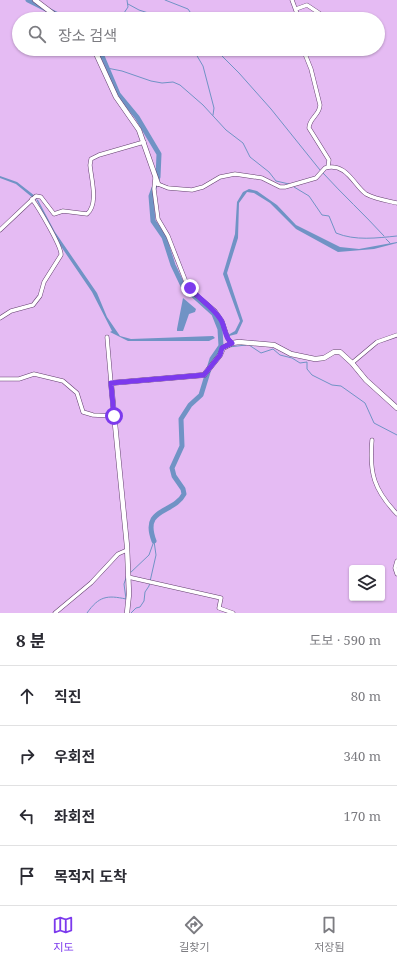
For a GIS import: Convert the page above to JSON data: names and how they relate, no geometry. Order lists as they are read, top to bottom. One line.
{"page":{"search":"장소 검색","heading":["8 분","도보 · 590 m"],"list":[["직진","80 m"],["우회전","340 m"],["좌회전","170 m"],"목적지 도착"],"nav":["지도","길찾기","저장됨"]}}
